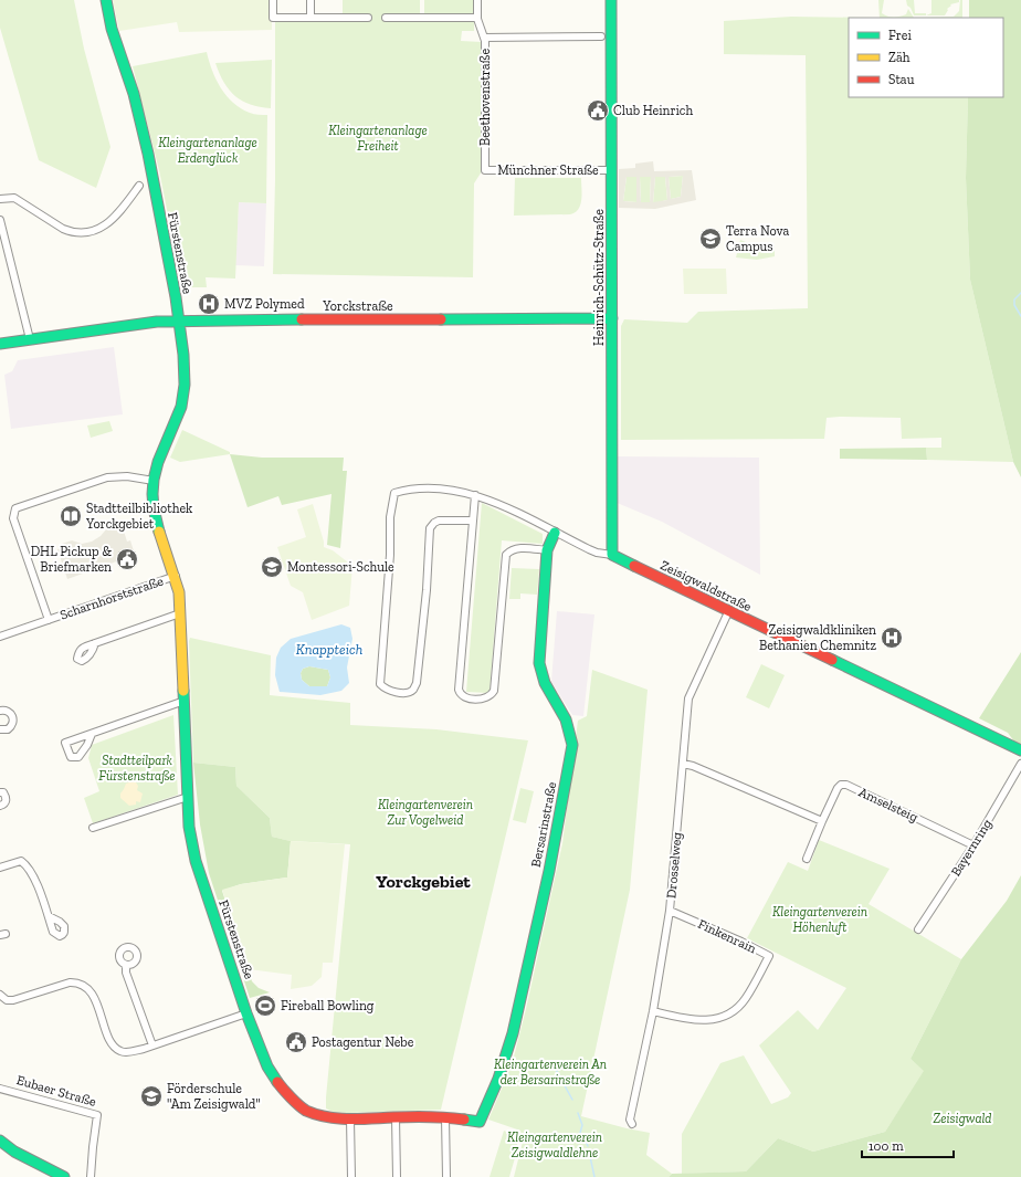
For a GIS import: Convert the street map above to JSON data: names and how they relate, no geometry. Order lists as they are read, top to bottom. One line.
{"streets":{"street":["Beethovenstraße","Münchner Straße","Fürstenstraße","Heinrich-Schütz-Straße","Yorckstraße","Zeisigwaldstraße","Scharnhorststraße","Amselsteig","Bersarinstraße","Bayernring","Drosselweg","Finkenrain","Eubaer Straße"]},"crossings":[["Beethovenstraße","Münchner Straße"],["Münchner Straße","Heinrich-Schütz-Straße"],["Fürstenstraße","Yorckstraße"],["Fürstenstraße","Scharnhorststraße"],["Fürstenstraße","Bersarinstraße"],["Heinrich-Schütz-Straße","Yorckstraße"],["Heinrich-Schütz-Straße","Zeisigwaldstraße"],["Zeisigwaldstraße","Bersarinstraße"],["Zeisigwaldstraße","Drosselweg"],["Amselsteig","Bayernring"],["Drosselweg","Finkenrain"]],"districts":["Yorckgebiet"],"water":["Knappteich"],"parks":["Kleingartenanlage Freiheit","Kleingartenanlage Erdenglück","Stadtteilpark Fürstenstraße","Kleingartenverein Zur Vogelweid","Kleingartenverein Höhenluft","Kleingartenverein An der Bersarinstraße","Zeisigwald","Kleingartenverein Zeisigwaldlehne"],"places":{"public building":["Club Heinrich","DHL Pickup & Briefmarken","Postagentur Nebe"],"school or university":["Terra Nova Campus","Montessori-Schule","Förderschule \"Am Zeisigwald\""],"hospital":["MVZ Polymed","Zeisigwaldkliniken Bethanien Chemnitz"],"library":["Stadtteilbibliothek Yorckgebiet"],"sports":["Fireball Bowling"]},"legend":["Frei","Zäh","Stau"],"scale_bar":"100 m"}
